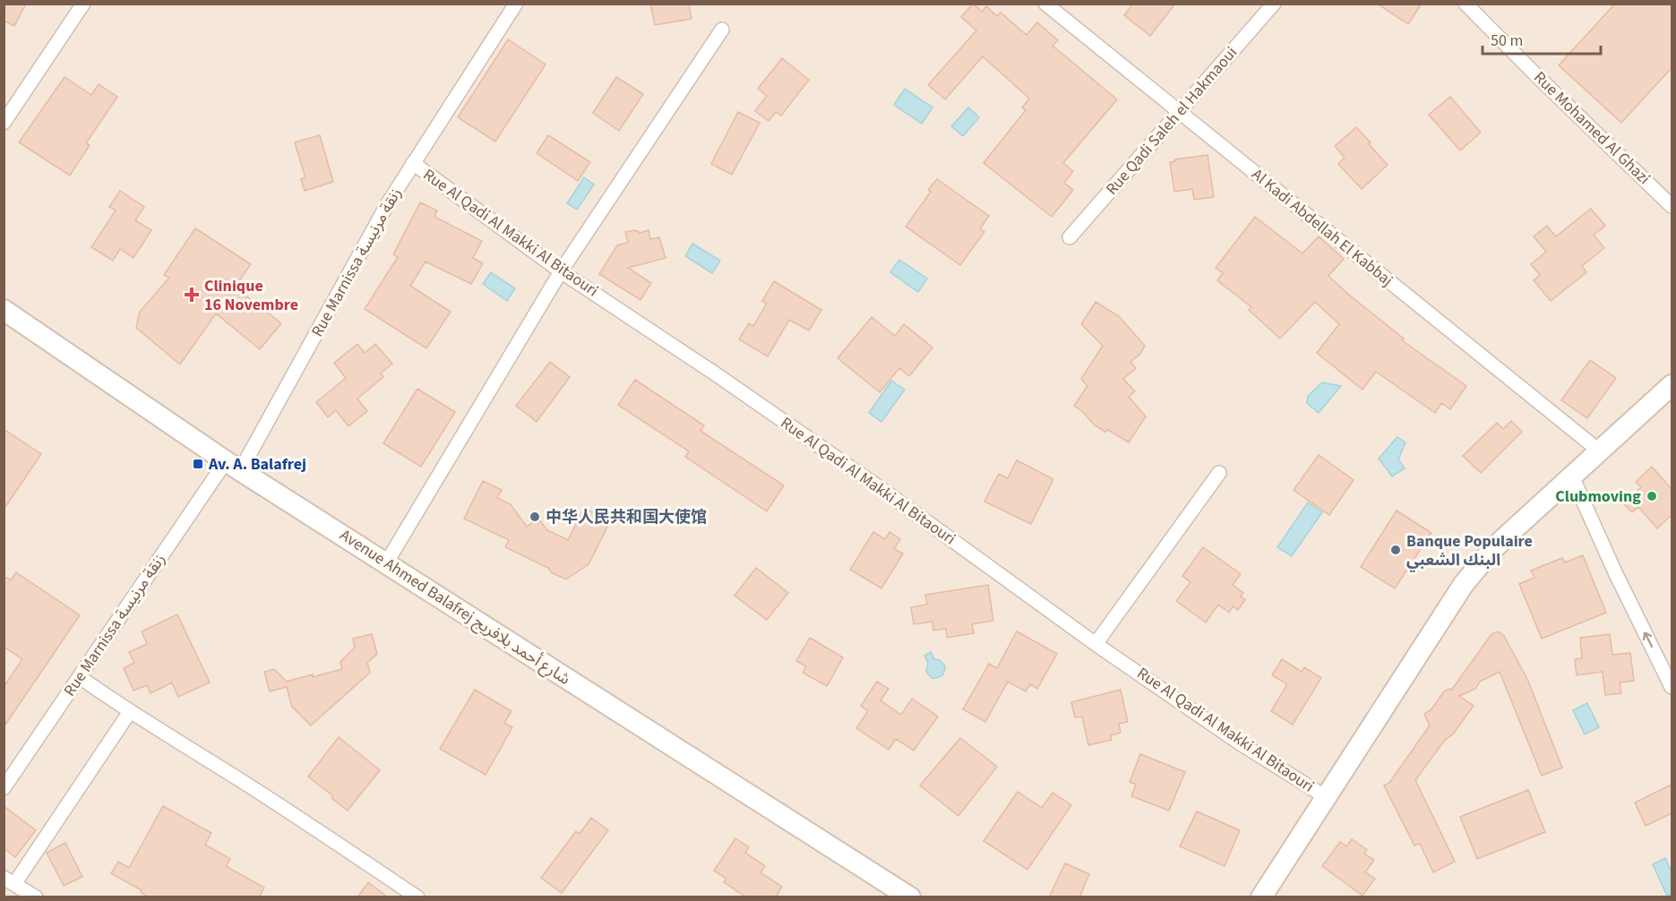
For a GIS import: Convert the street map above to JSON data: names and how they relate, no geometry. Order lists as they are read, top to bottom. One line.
{"streets":{"main road":["Avenue Ahmed Balafrej شارع أحمد بلافريج"],"street":["Rue Qadi Saleh el Hakmaoui","Rue Mohamed Al Ghazi","Al Kadi Abdellah El Kabbaj","Rue Al Qadi Al Makki Al Bitaouri","Rue Marnissa زنقة مرنيسة"]},"crossings":[["Rue Qadi Saleh el Hakmaoui","Al Kadi Abdellah El Kabbaj"],["Rue Al Qadi Al Makki Al Bitaouri","Rue Marnissa زنقة مرنيسة"],["Rue Marnissa زنقة مرنيسة","Avenue Ahmed Balafrej شارع أحمد بلافريج"]],"places":{"health":["Clinique 16 Novembre"],"transit":["Av. A. Balafrej"],"other":["Clubmoving","中华人民共和国大使馆","Banque Populaire البنك الشعبي"]},"scale_bar":"50 m"}
